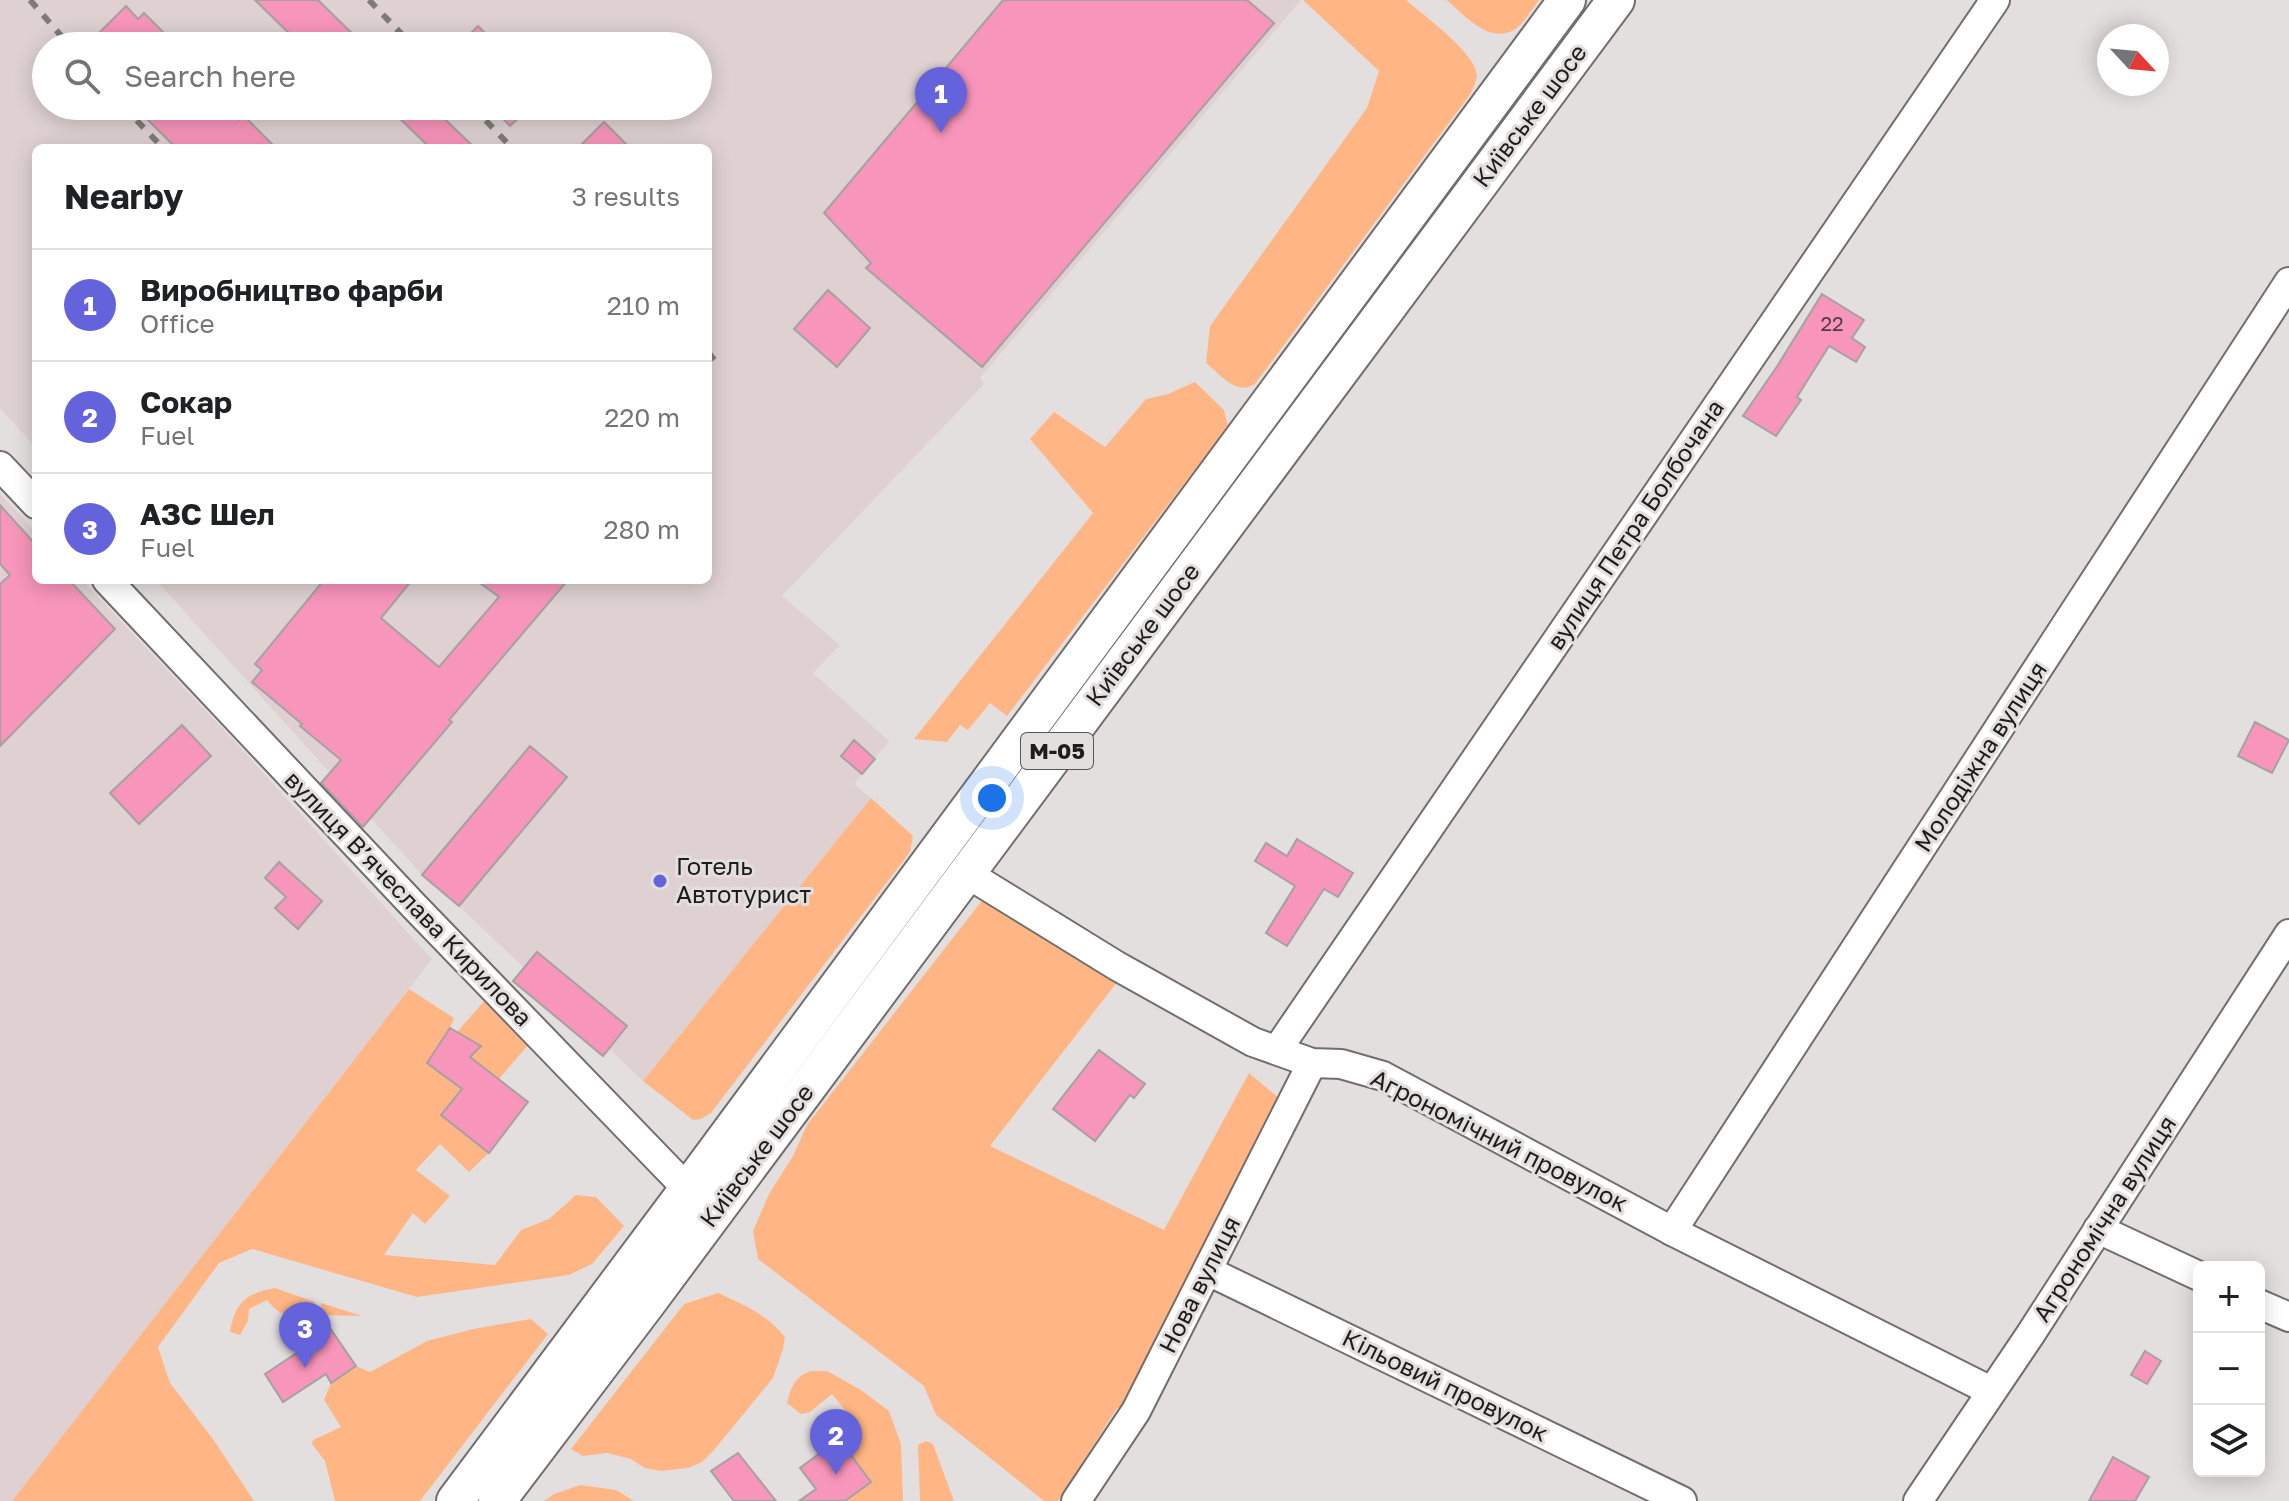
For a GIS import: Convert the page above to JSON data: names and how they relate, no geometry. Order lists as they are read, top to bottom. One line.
{"streets":{"main road":["Київське шосе","М-05"],"street":["вулиця Петра Болбочана","Молодіжна вулиця","вулиця Вʼячеслава Кирилова","Агрономічний провулок","Агрономічна вулиця","Нова вулиця","Кільовий провулок"]},"crossings":[["Київське шосе","М-05"],["Київське шосе","вулиця Вʼячеслава Кирилова"],["Київське шосе","Агрономічний провулок"],["вулиця Петра Болбочана","Агрономічний провулок"],["М-05","вулиця Вʼячеслава Кирилова"],["Молодіжна вулиця","Агрономічний провулок"],["Агрономічний провулок","Агрономічна вулиця"],["Агрономічний провулок","Нова вулиця"],["Нова вулиця","Кільовий провулок"]],"places":["Готель Автотурист"],"house_numbers":["22"],"north":"bottom right","page":{"search":"Search here","pins":["1","3","2"],"heading":["Nearby","3 results"],"list":[{"mark":"1","name":"Виробництво фарби","note":"Office","value":"210 m"},{"mark":"2","name":"Сокар","note":"Fuel","value":"220 m"},{"mark":"3","name":"АЗС Шел","note":"Fuel","value":"280 m"}],"map_buttons":["+","−"]}}
